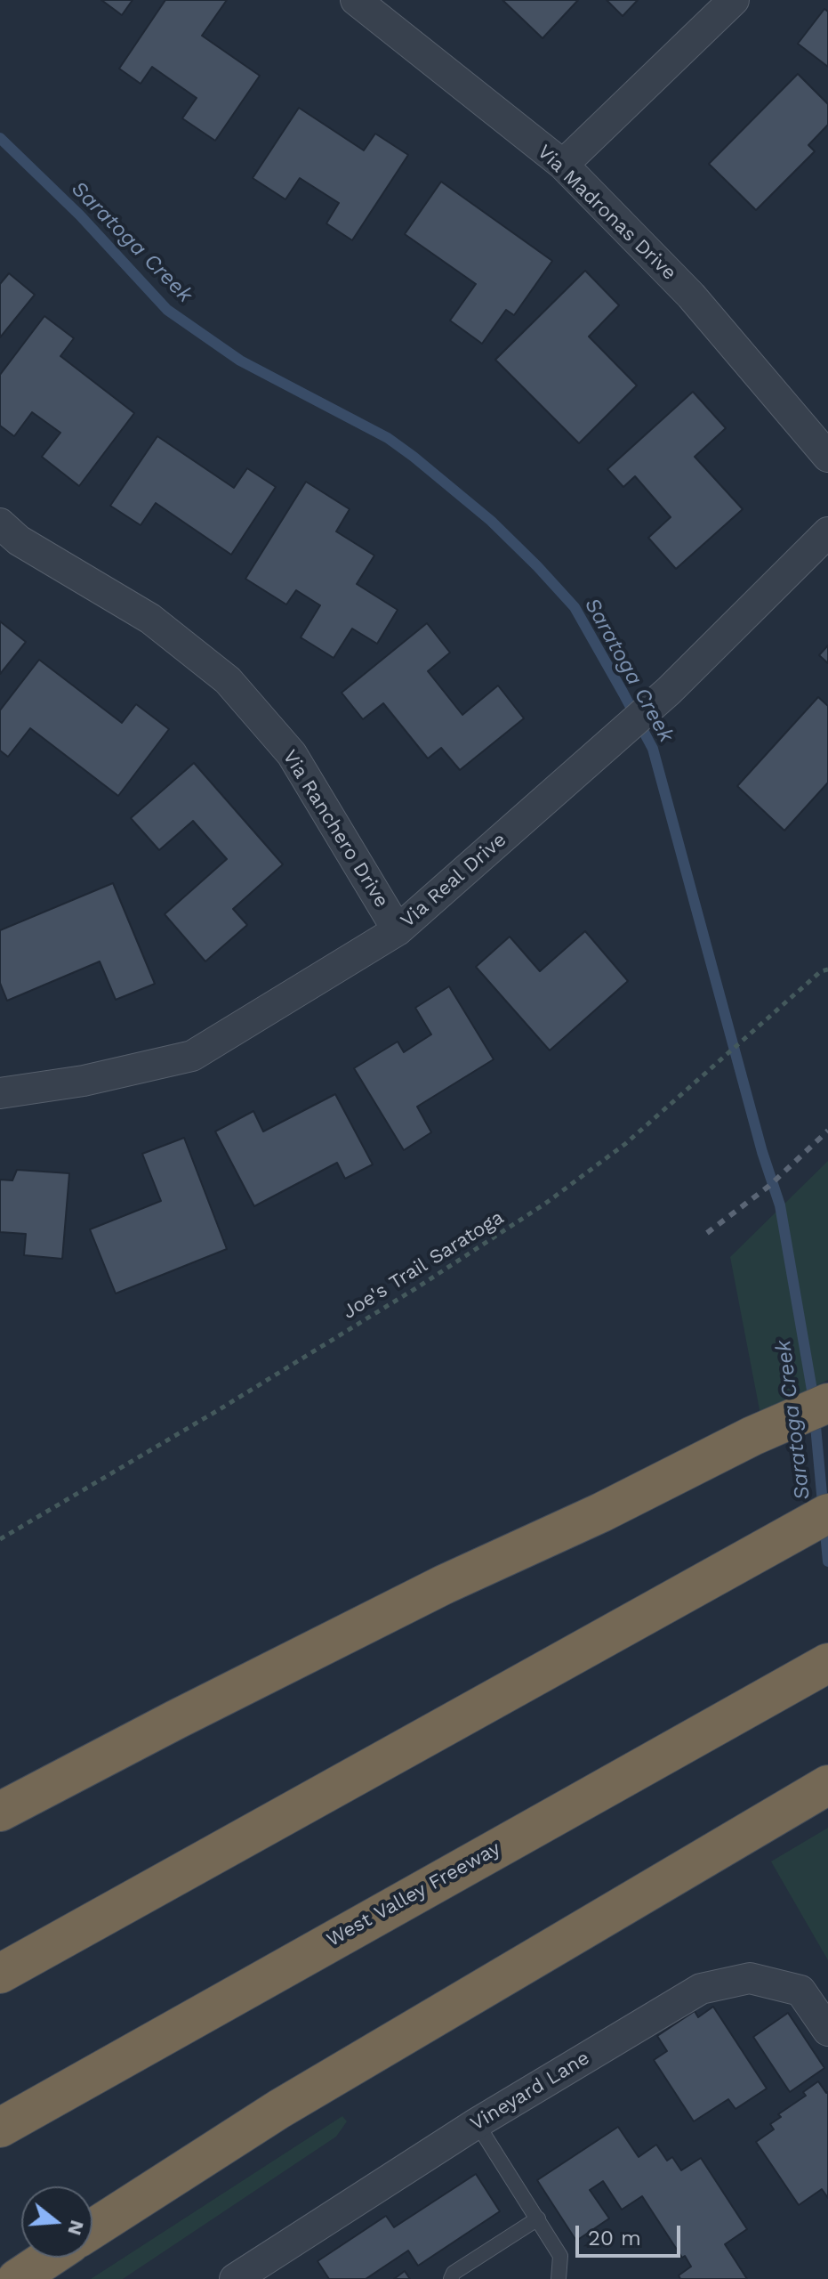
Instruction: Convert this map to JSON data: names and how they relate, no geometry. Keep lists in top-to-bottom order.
{
  "streets": {
    "highway": ["West Valley Freeway"],
    "street": [
      "Via Madronas Drive",
      "Via Ranchero Drive",
      "Via Real Drive",
      "Vineyard Lane"
    ],
    "path": ["Joe's Trail Saratoga"]
  },
  "crossings": [
    ["Via Ranchero Drive", "Via Real Drive"]
  ],
  "water": ["Saratoga Creek"],
  "scale_bar": "20 m",
  "north": "right"
}
